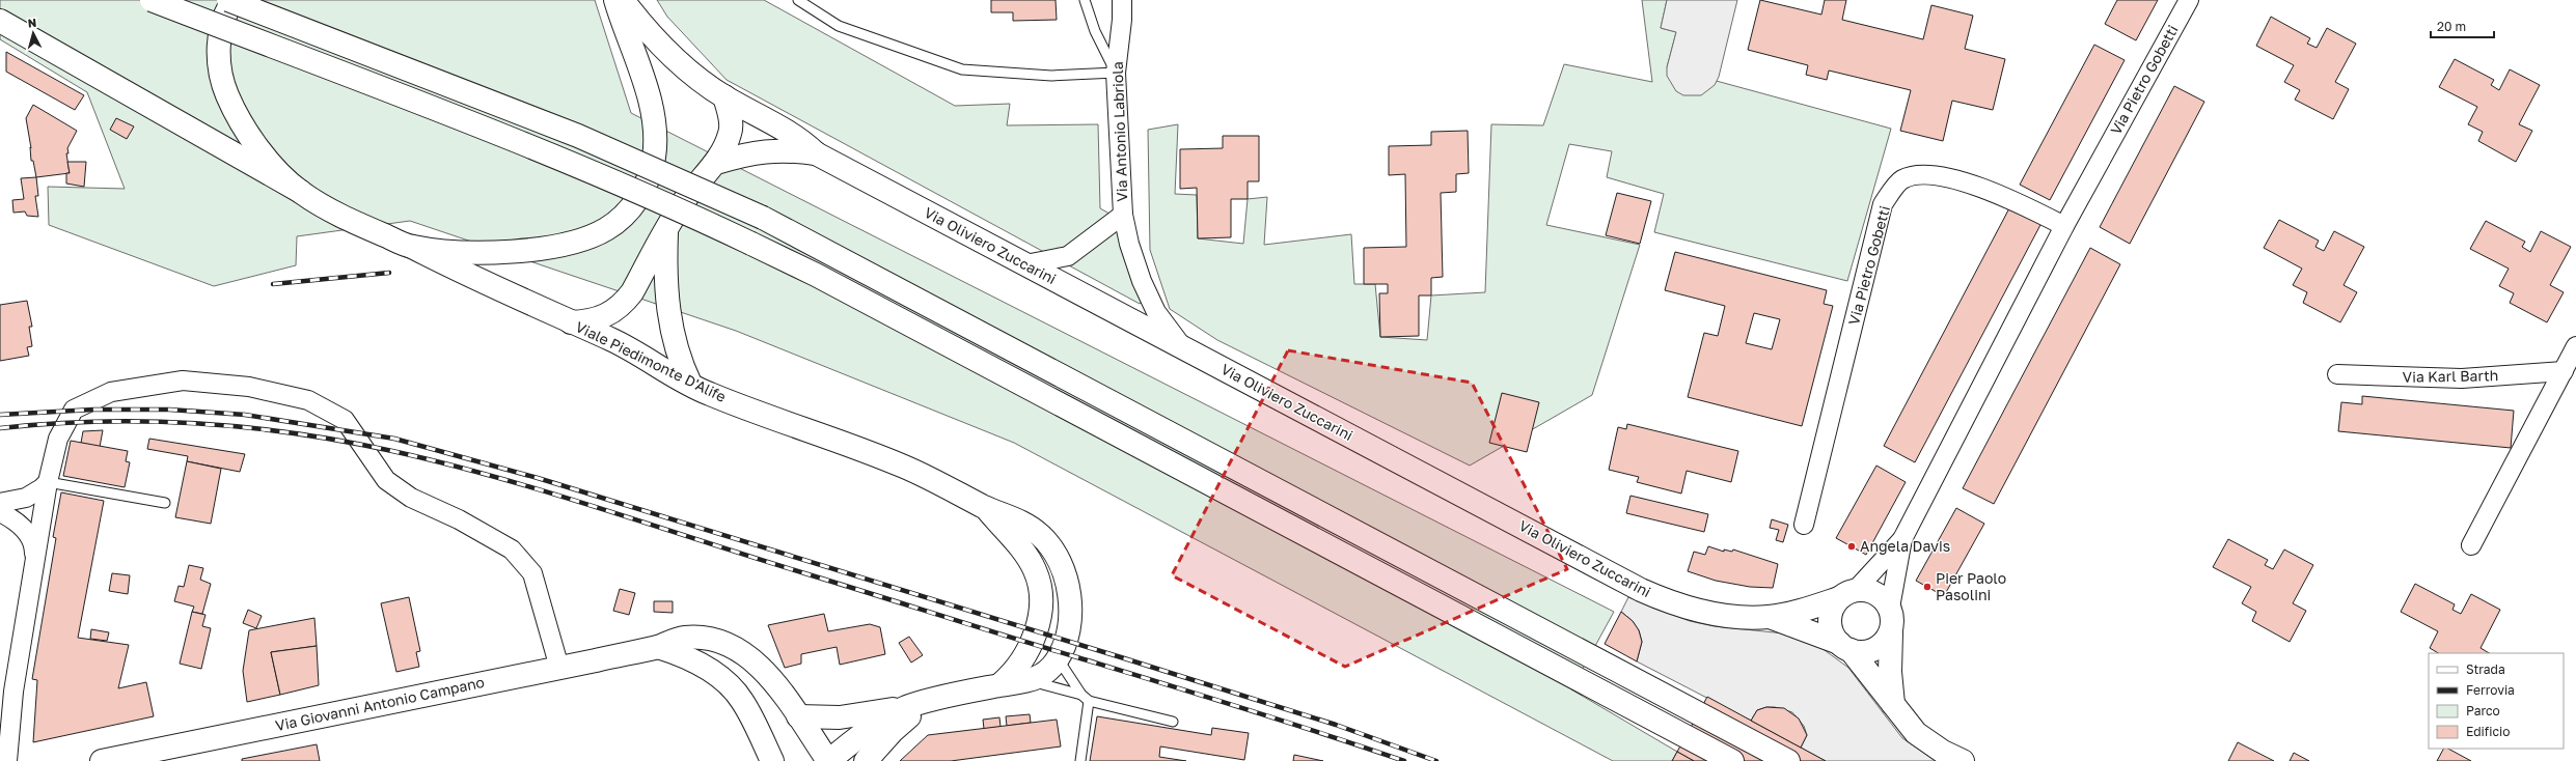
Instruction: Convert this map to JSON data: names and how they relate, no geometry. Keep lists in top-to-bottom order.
{
  "streets": {
    "main road": ["Via Oliviero Zuccarini", "Viale Piedimonte D'Alife", "Via Giovanni Antonio Campano"],
    "street": ["Via Pietro Gobetti", "Via Antonio Labriola", "Via Karl Barth"]
  },
  "crossings": [
    ["Via Pietro Gobetti", "Via Oliviero Zuccarini"],
    ["Via Antonio Labriola", "Via Oliviero Zuccarini"],
    ["Viale Piedimonte D'Alife", "Via Giovanni Antonio Campano"]
  ],
  "places": ["Angela Davis", "Pier Paolo Pasolini"],
  "legend": [
    "Strada",
    "Ferrovia",
    "Parco",
    "Edificio"
  ],
  "scale_bar": "20 m",
  "north": "top"
}
